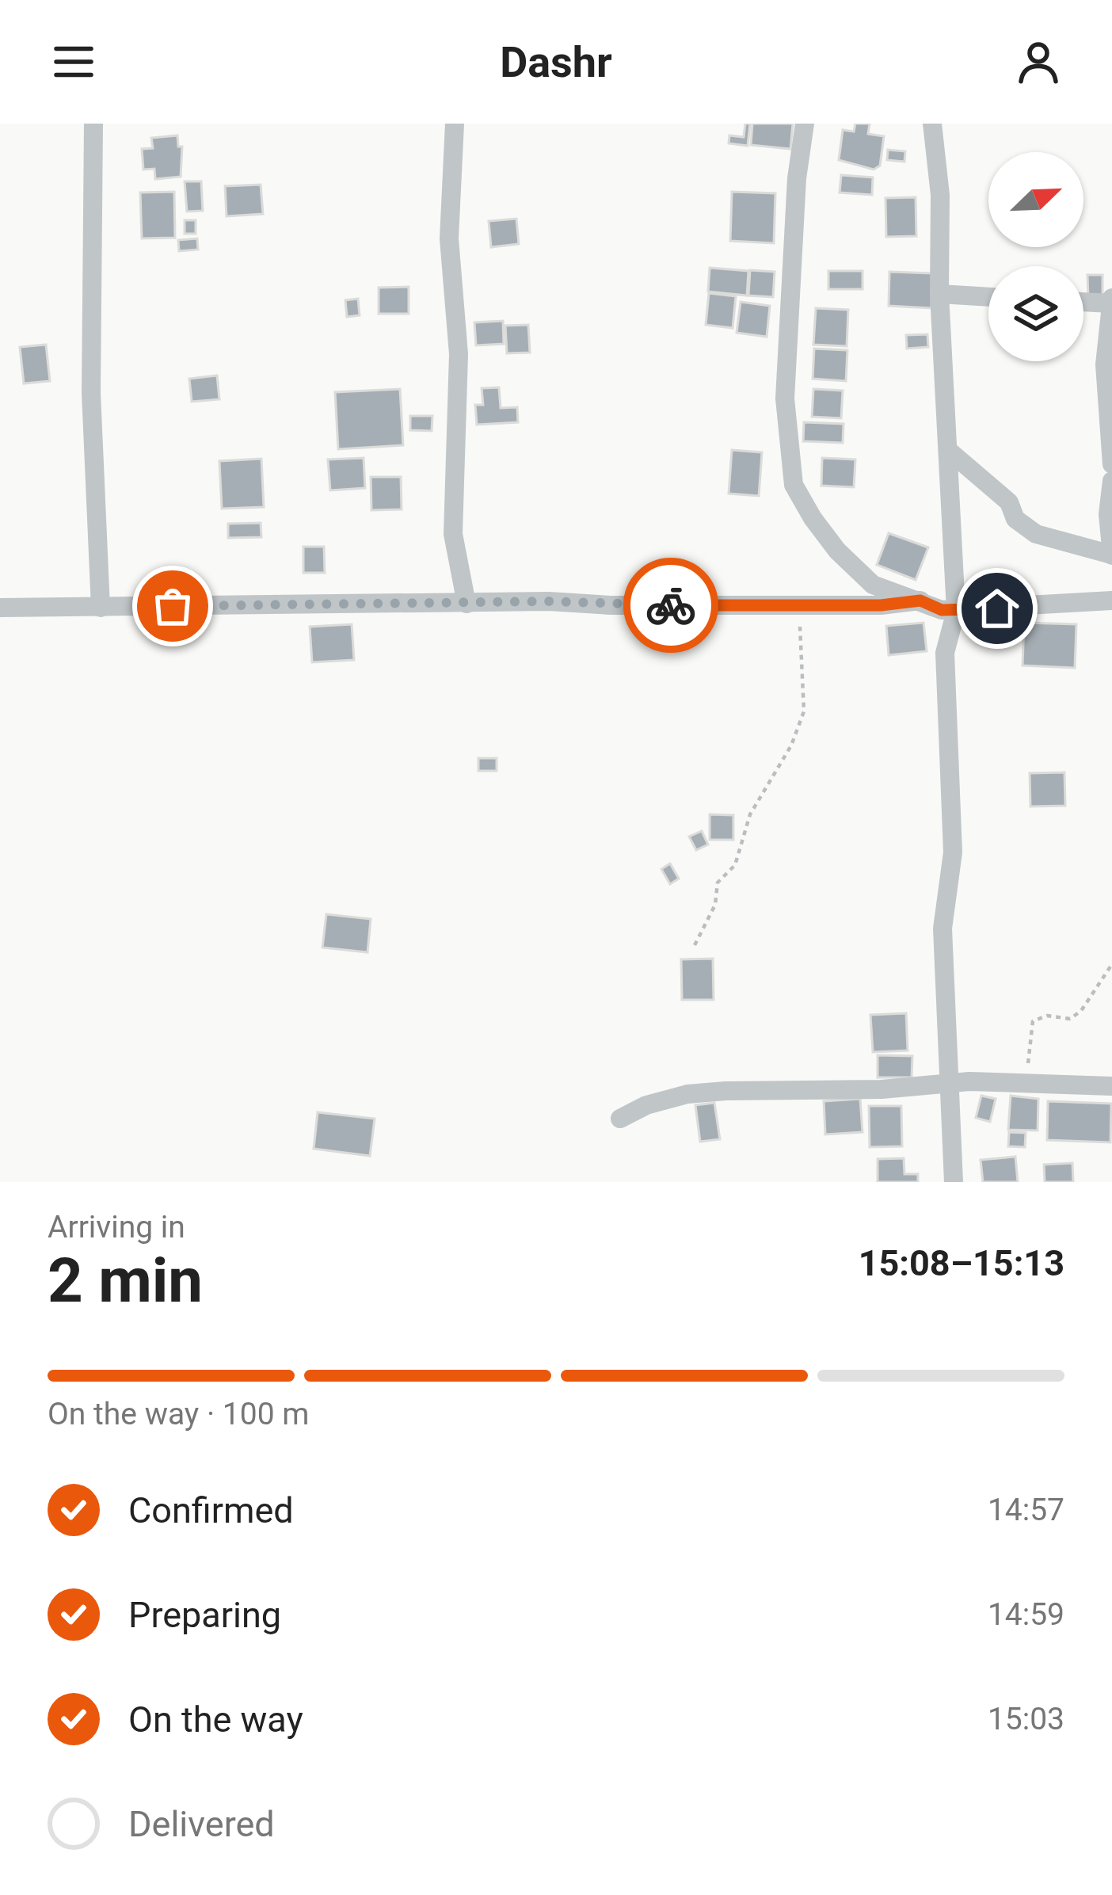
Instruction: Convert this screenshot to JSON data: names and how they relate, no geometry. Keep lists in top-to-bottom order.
{
  "north": "top right",
  "page": {
    "header": "Dashr",
    "heading": ["2 min", "Arriving in", "15:08–15:13"],
    "bar": "On the way · 100 m",
    "list": [
      ["Confirmed", "14:57"],
      ["Preparing", "14:59"],
      ["On the way", "15:03"],
      "Delivered"
    ]
  }
}
